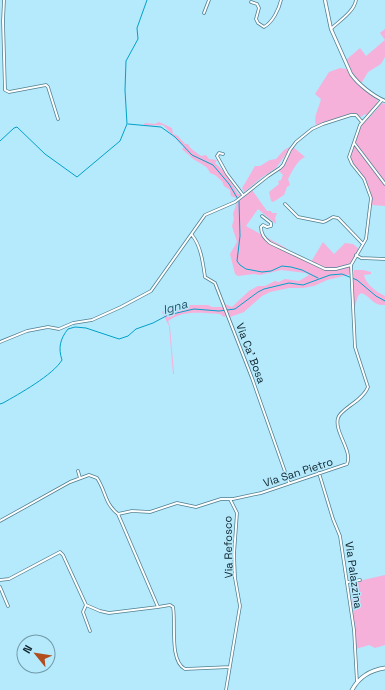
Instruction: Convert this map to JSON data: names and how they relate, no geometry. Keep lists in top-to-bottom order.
{
  "streets": {
    "street": [
      "Via Ca' Bosa",
      "Via San Pietro",
      "Via Refosco",
      "Via Palazzina"
    ]
  },
  "crossings": [
    ["Via Ca' Bosa", "Via San Pietro"],
    ["Via San Pietro", "Via Refosco"],
    ["Via San Pietro", "Via Palazzina"]
  ],
  "water": ["Igna"],
  "north": "top left"
}
